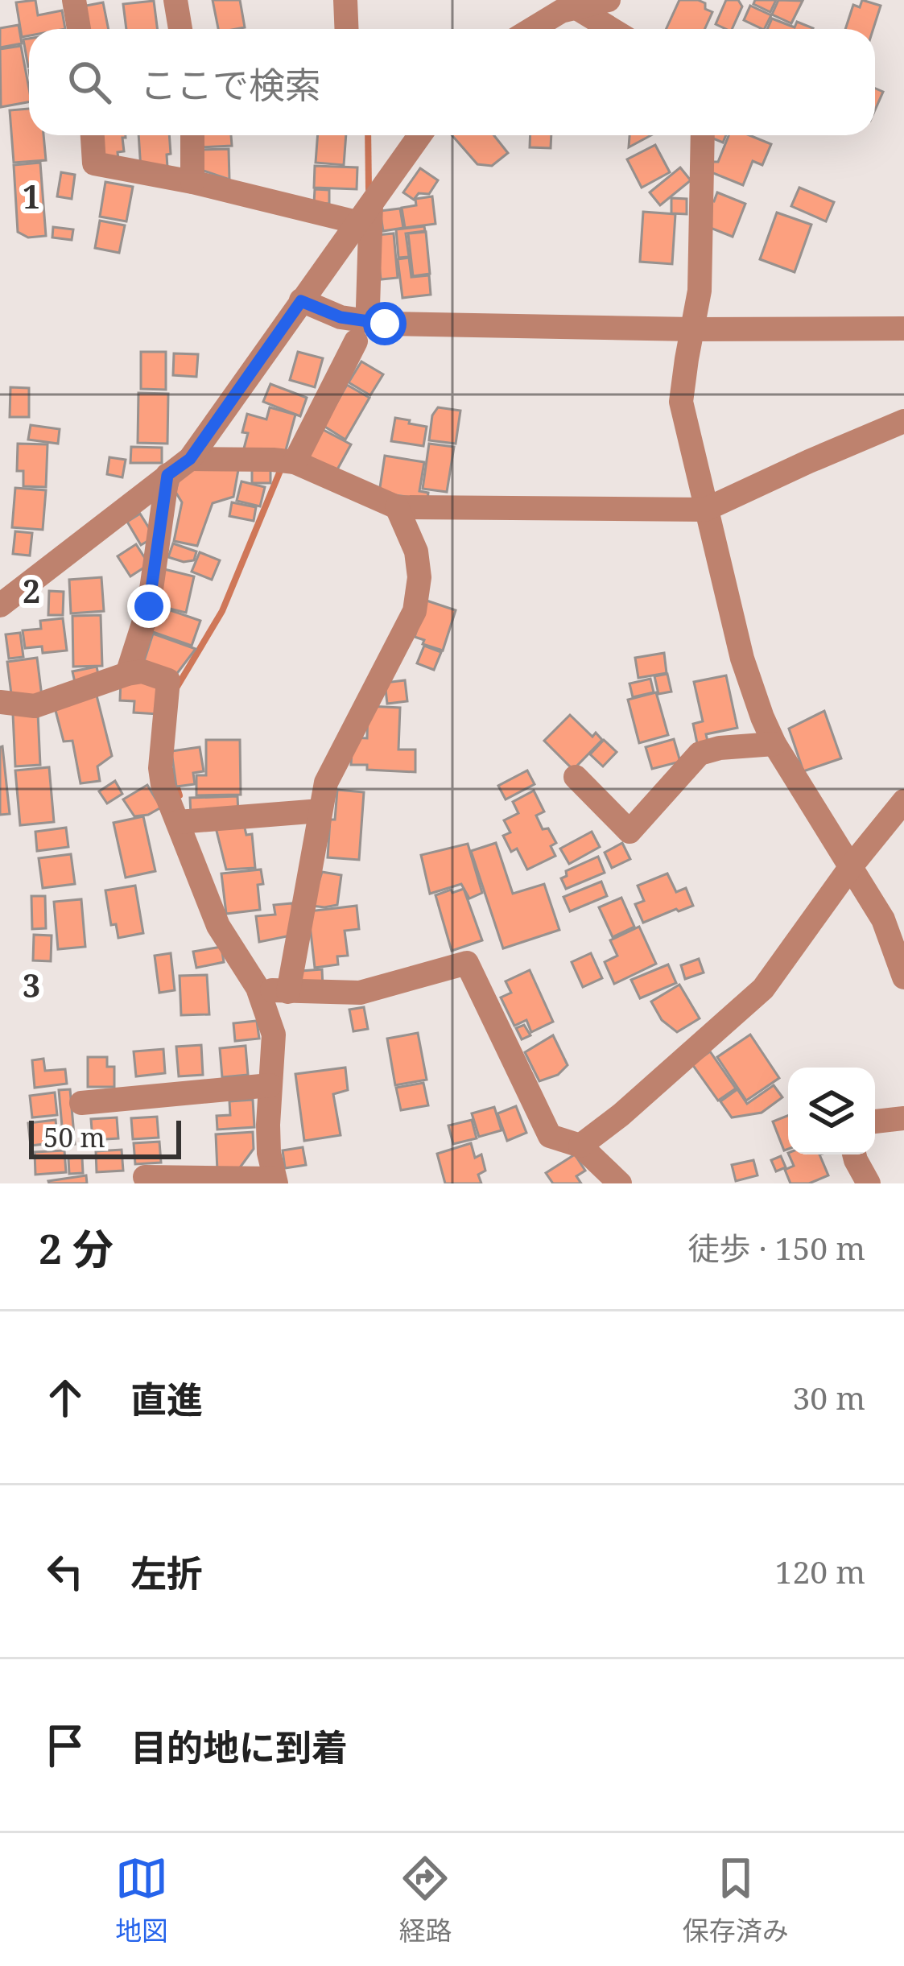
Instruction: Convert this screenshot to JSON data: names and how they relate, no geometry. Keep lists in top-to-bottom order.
{
  "scale_bar": "50 m",
  "page": {
    "search": "ここで検索",
    "scale": "50 m",
    "heading": ["2 分", "徒歩 · 150 m"],
    "list": [
      ["直進", "30 m"],
      ["左折", "120 m"],
      "目的地に到着"
    ],
    "nav": ["地図", "経路", "保存済み"]
  },
  "grid": {
    "rows": ["1", "2", "3"]
  }
}
